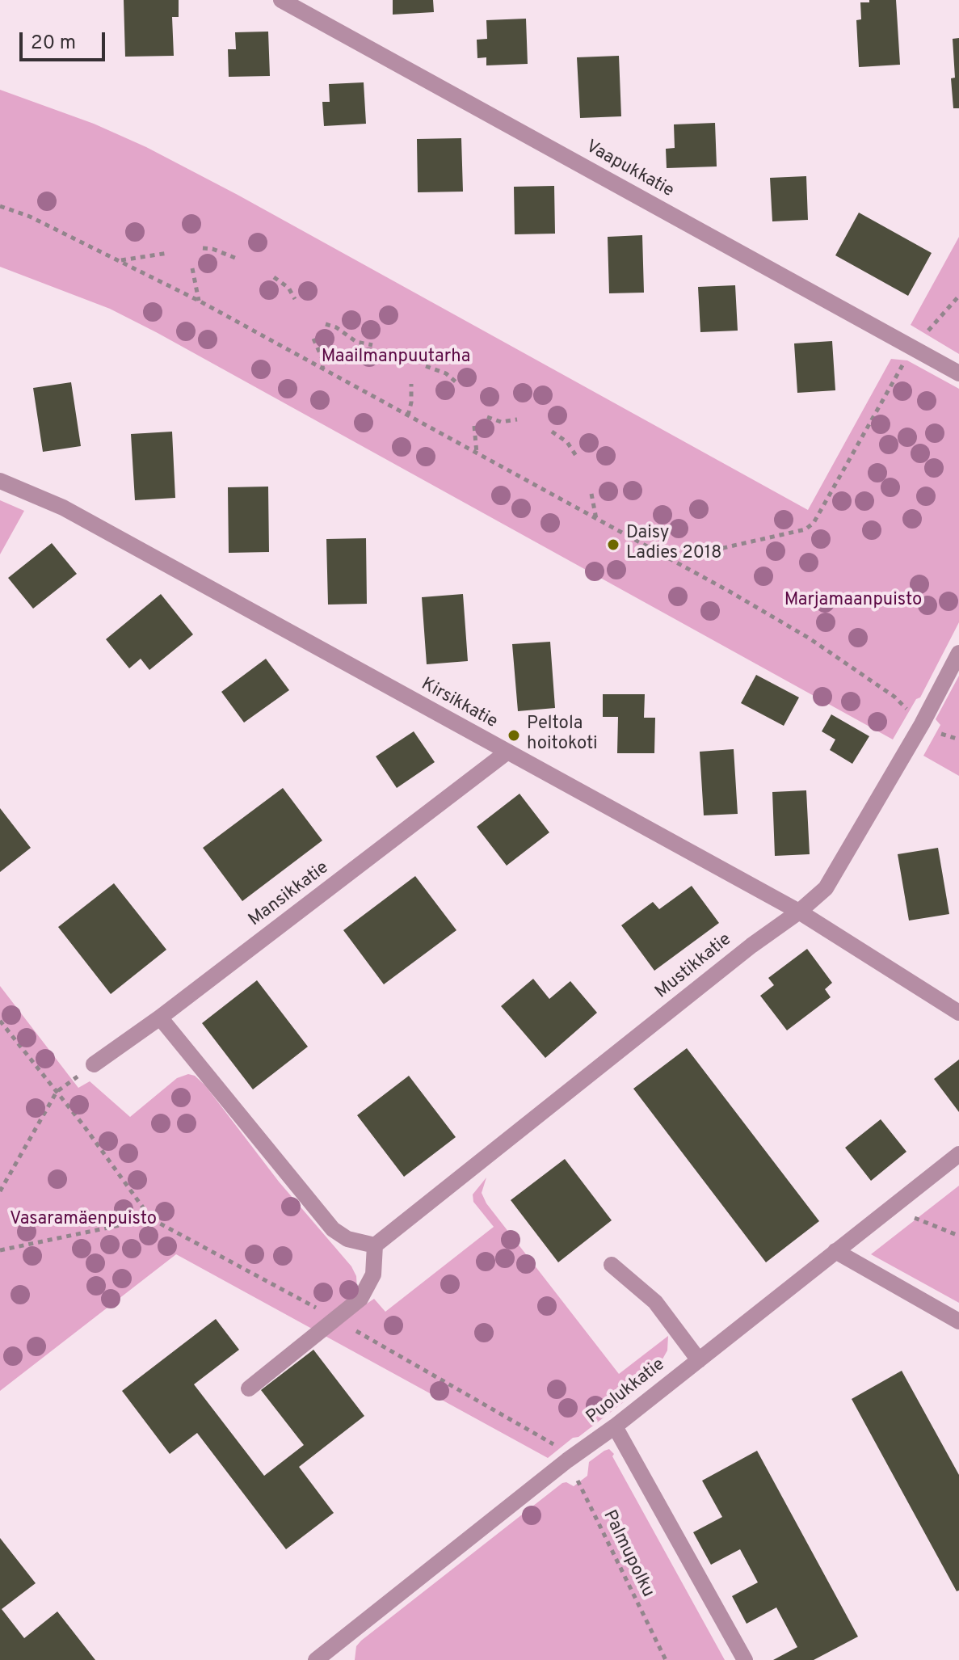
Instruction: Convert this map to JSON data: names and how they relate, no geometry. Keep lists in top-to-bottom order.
{
  "streets": {
    "street": [
      "Vaapukkatie",
      "Kirsikkatie",
      "Mansikkatie",
      "Mustikkatie",
      "Puolukkatie"
    ],
    "path": ["Palmupolku"]
  },
  "crossings": [
    ["Kirsikkatie", "Mansikkatie"],
    ["Kirsikkatie", "Mustikkatie"],
    ["Puolukkatie", "Palmupolku"]
  ],
  "parks": ["Maailmanpuutarha", "Marjamaanpuisto", "Vasaramäenpuisto"],
  "places": ["Daisy Ladies 2018", "Peltola hoitokoti"],
  "scale_bar": "20 m"
}
